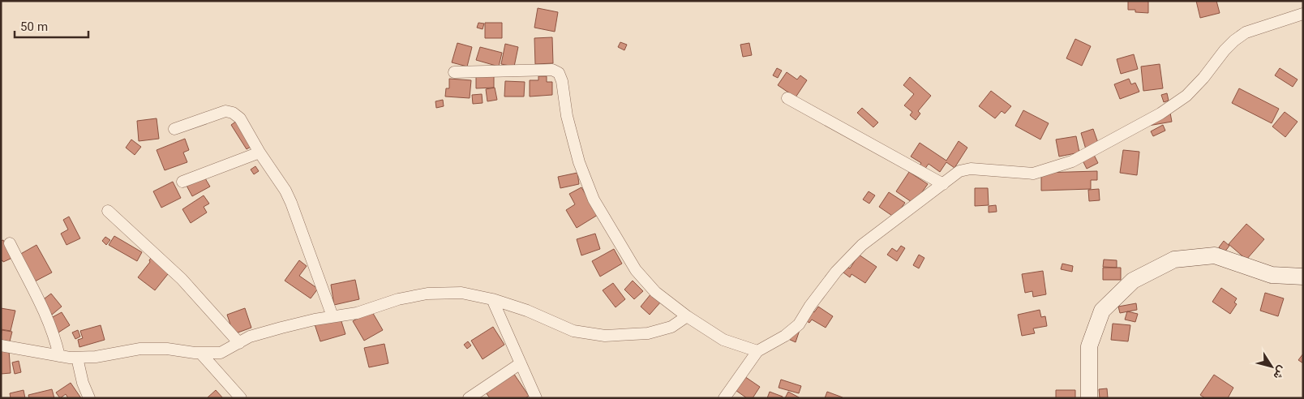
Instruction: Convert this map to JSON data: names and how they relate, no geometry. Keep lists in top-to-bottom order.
{
  "scale_bar": "50 m",
  "north": "bottom right"
}
